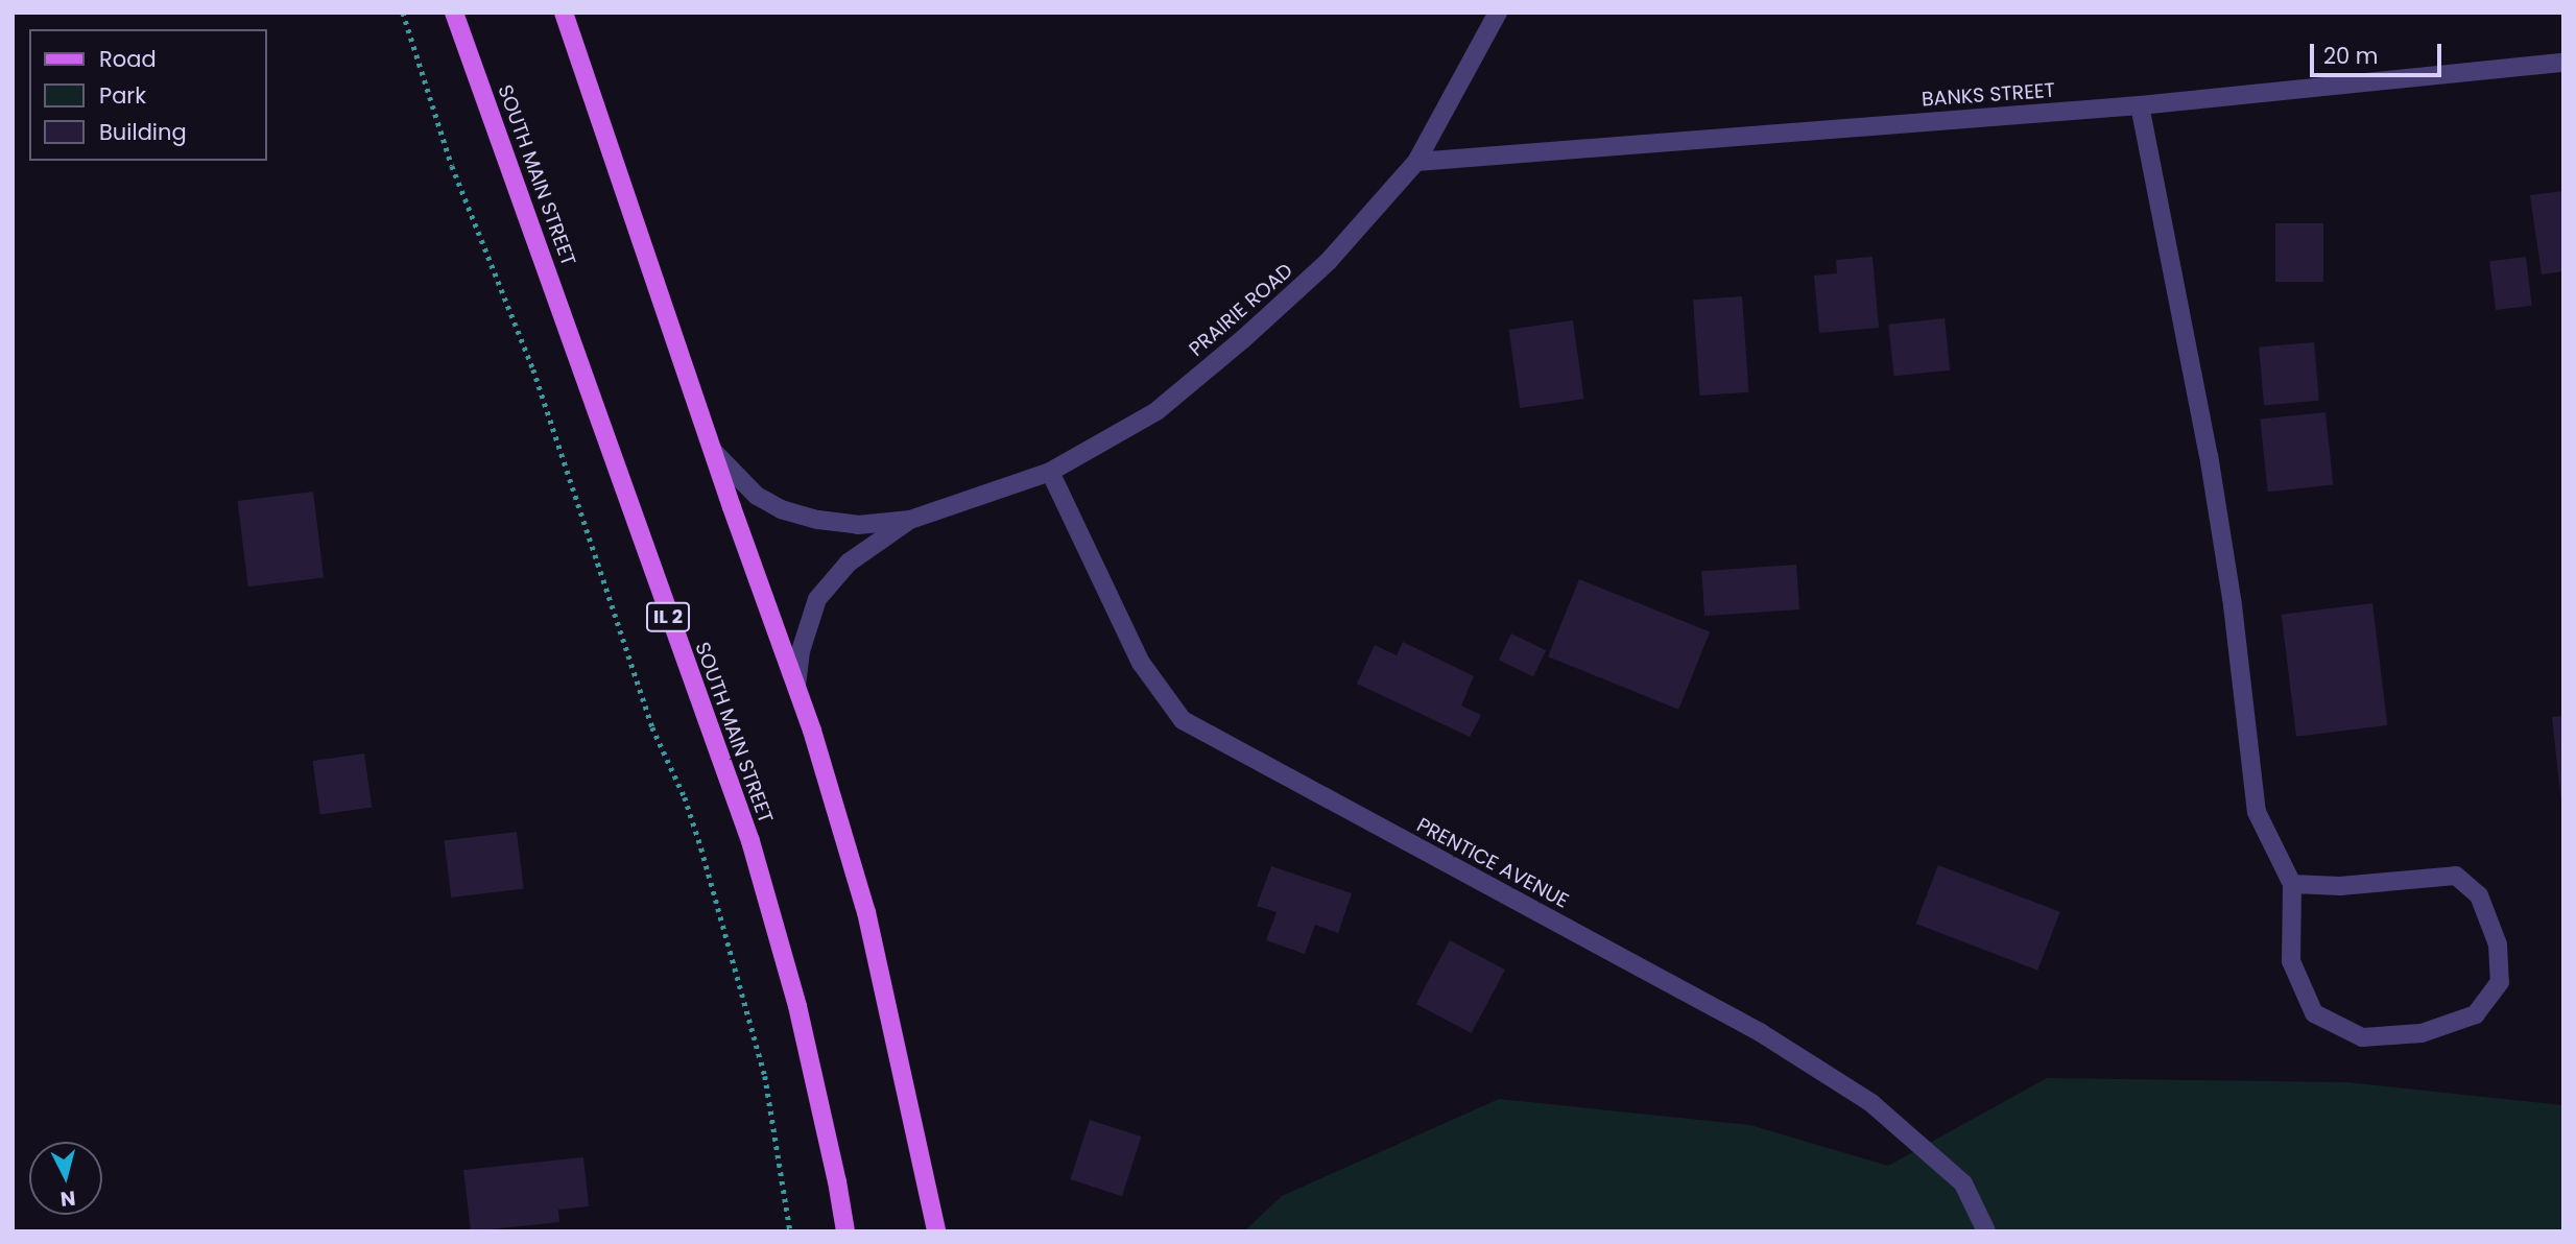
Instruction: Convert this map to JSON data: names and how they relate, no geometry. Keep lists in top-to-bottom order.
{
  "streets": {
    "main road": ["SOUTH MAIN STREET", "IL 2"],
    "street": ["BANKS STREET", "PRAIRIE ROAD", "PRENTICE AVENUE"]
  },
  "crossings": [
    ["BANKS STREET", "PRAIRIE ROAD"],
    ["PRAIRIE ROAD", "PRENTICE AVENUE"]
  ],
  "legend": ["Road", "Park", "Building"],
  "scale_bar": "20 m",
  "north": "bottom"
}
